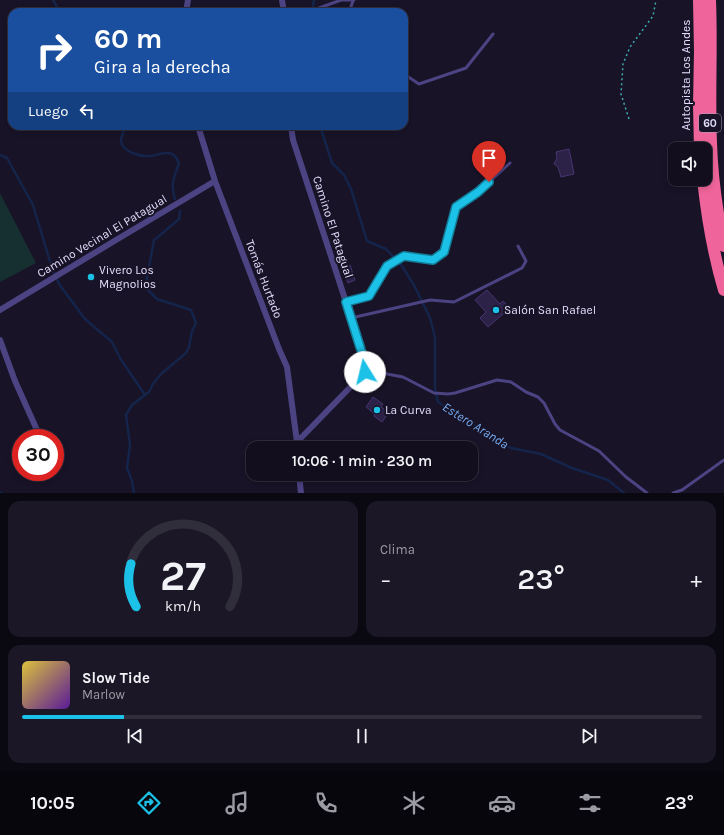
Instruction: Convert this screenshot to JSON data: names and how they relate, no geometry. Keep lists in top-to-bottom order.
{
  "streets": {
    "highway": ["Autopista Los Andes", "60"],
    "street": ["Camino El Patagual", "Camino Vecinal El Patagual", "Tomás Hurtado"]
  },
  "crossings": [
    ["Camino Vecinal El Patagual", "Tomás Hurtado"]
  ],
  "water": ["Estero Aranda"],
  "places": ["Vivero Los Magnolios", "Salón San Rafael", "La Curva"],
  "page": {
    "turn": ["60 m", "Gira a la derecha"],
    "then": "Luego",
    "limit": "30",
    "trip": "10:06 · 1 min · 230 m",
    "tile": "Clima",
    "heat": ["−", "23°", "+"],
    "song": ["Slow Tide", "Marlow"],
    "tabs": ["10:05", "23°"],
    "gauge": ["27", "km/h"]
  }
}
